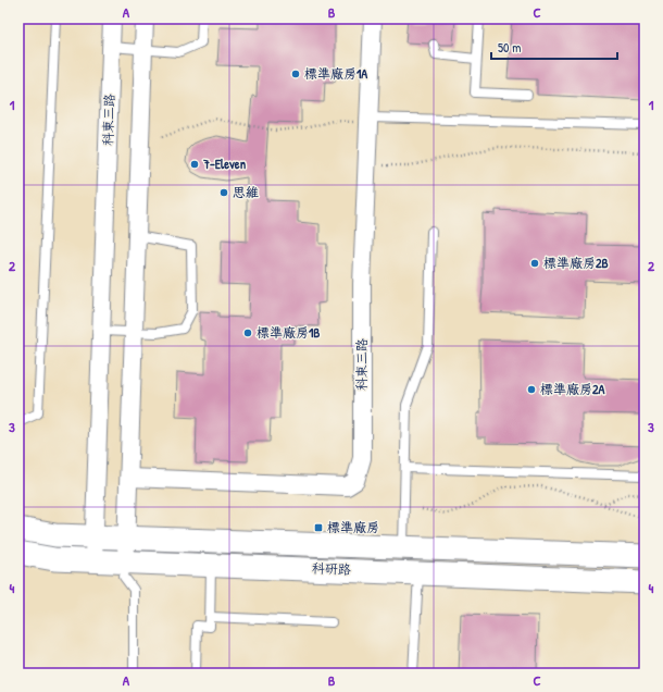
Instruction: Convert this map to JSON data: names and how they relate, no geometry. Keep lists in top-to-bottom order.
{
  "streets": {
    "street": ["科東三路", "科研路"]
  },
  "crossings": [
    ["科東三路", "科研路"]
  ],
  "places": {
    "other": [
      "標準廠房1A",
      "7-Eleven",
      "思維",
      "標準廠房2B",
      "標準廠房1B",
      "標準廠房2A"
    ],
    "transit": ["標準廠房"]
  },
  "scale_bar": "50 m",
  "grid": {
    "columns": ["A", "B", "C"],
    "rows": [
      "1",
      "2",
      "3",
      "4"
    ]
  }
}
